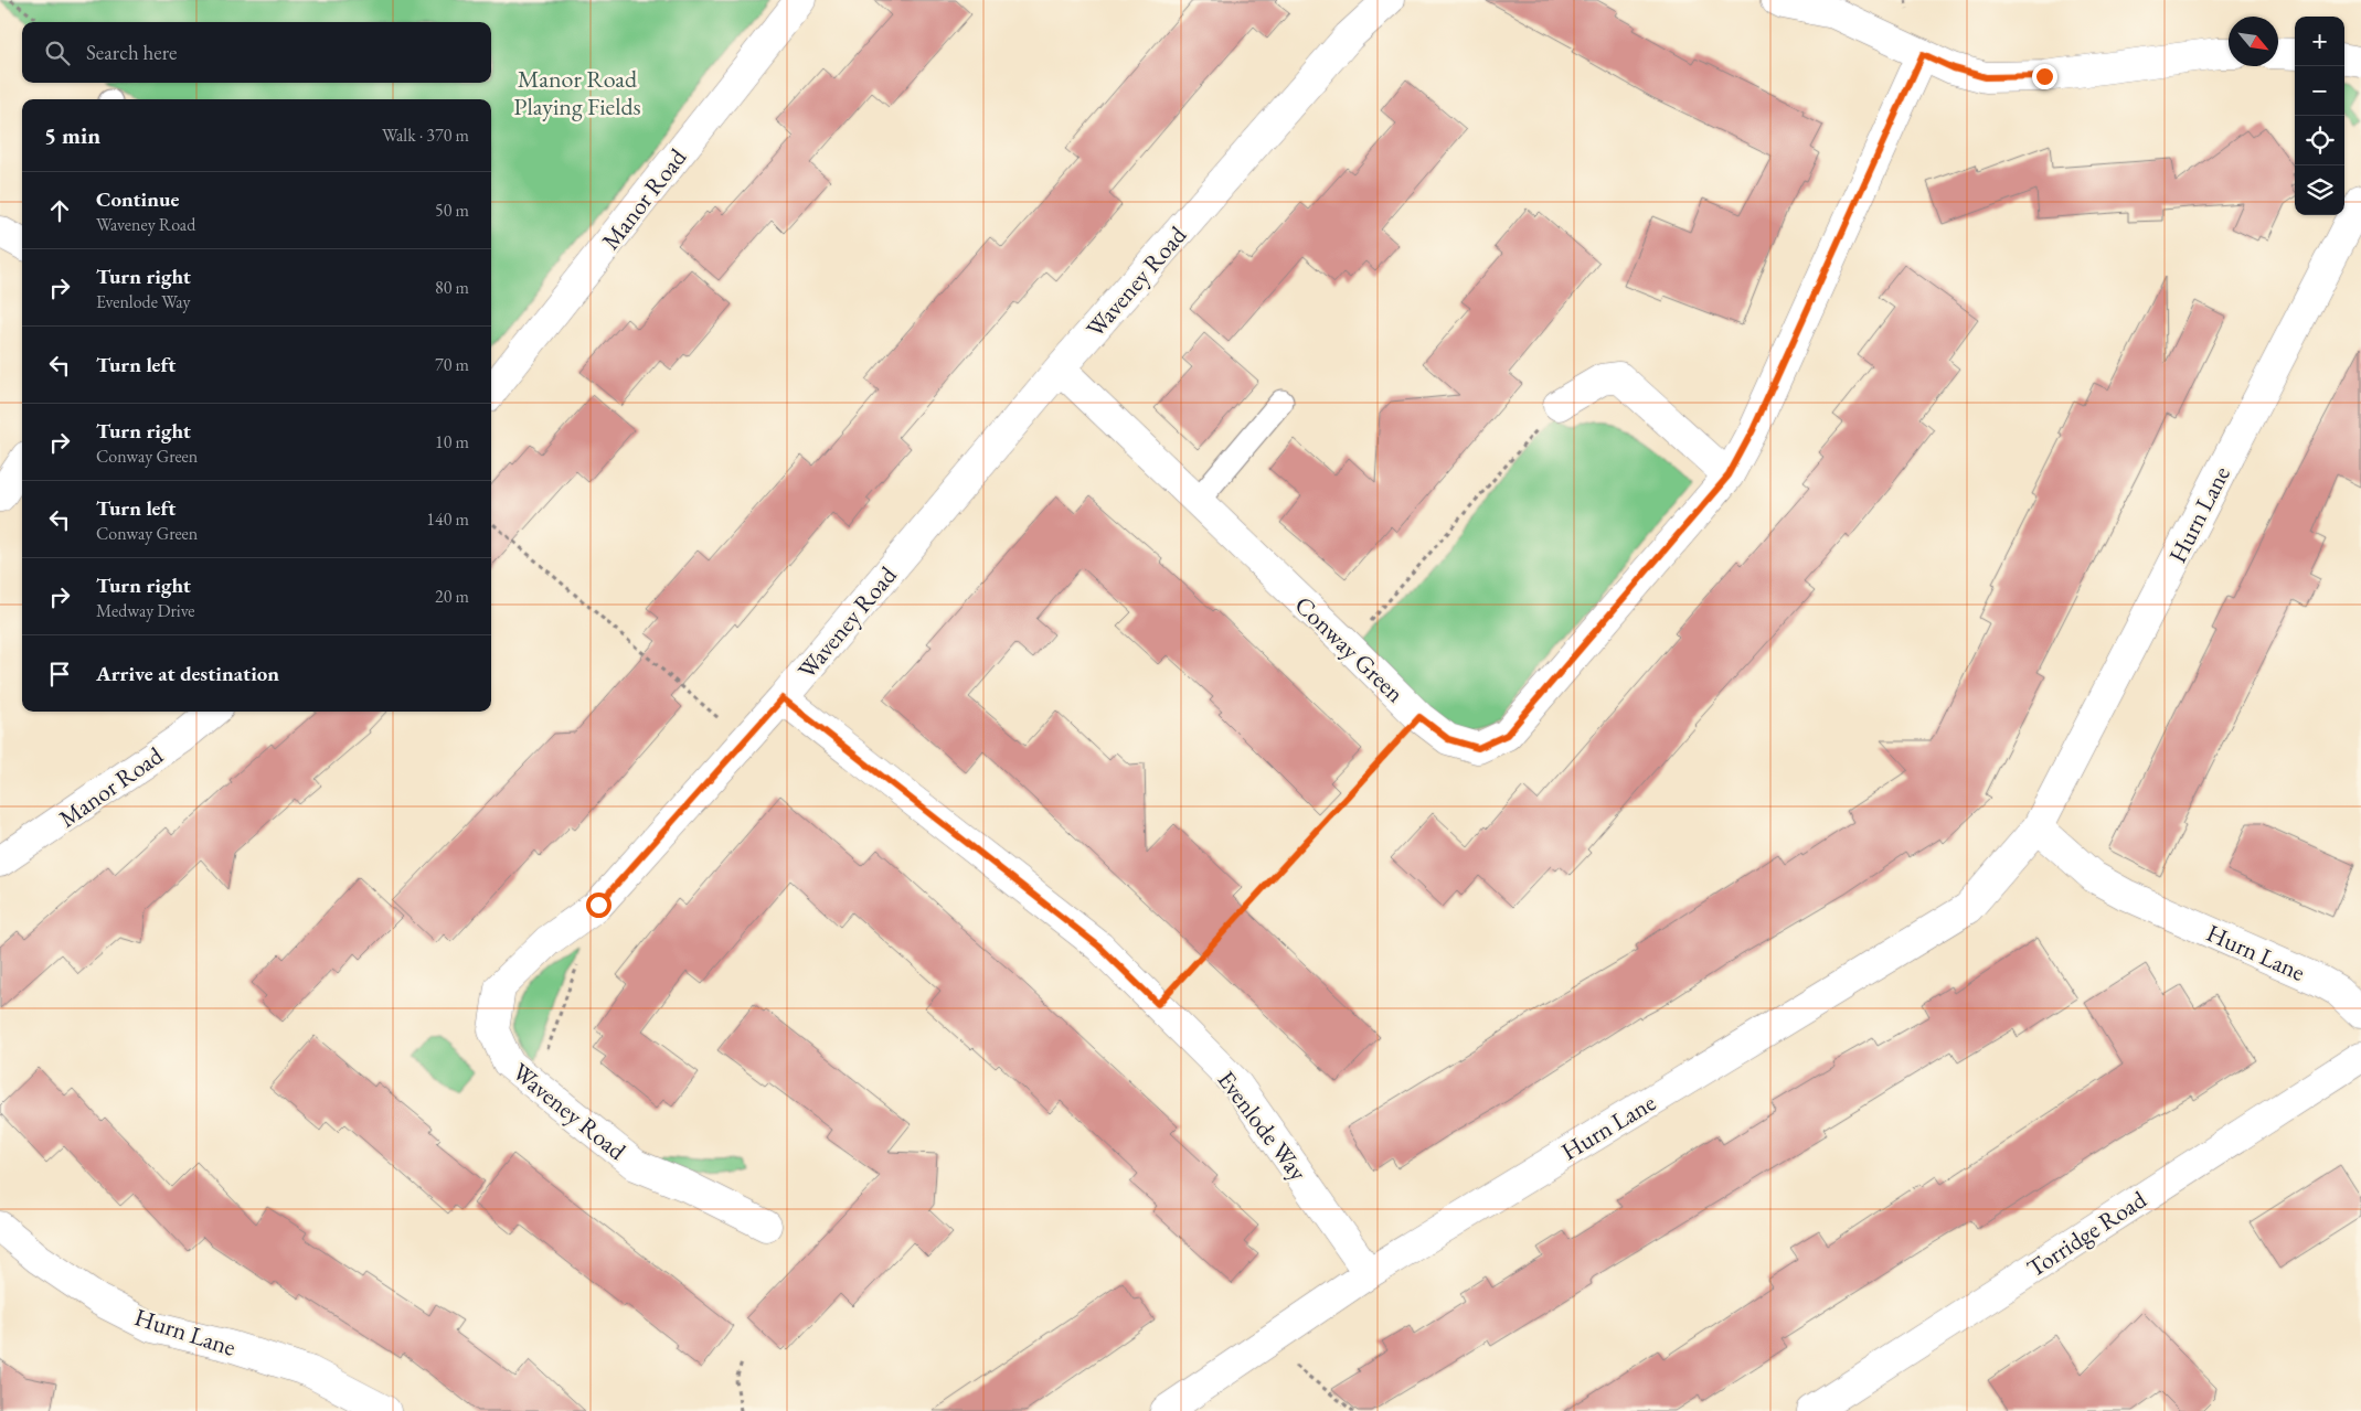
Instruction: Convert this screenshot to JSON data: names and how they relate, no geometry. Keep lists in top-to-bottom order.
{
  "streets": {
    "street": [
      "Manor Road",
      "Waveney Road",
      "Hurn Lane",
      "Conway Green",
      "Evenlode Way",
      "Torridge Road"
    ]
  },
  "crossings": [
    ["Waveney Road", "Conway Green"],
    ["Waveney Road", "Evenlode Way"],
    ["Hurn Lane", "Evenlode Way"]
  ],
  "parks": ["Manor Road Playing Fields"],
  "north": "bottom right",
  "page": {
    "map_buttons": ["+", "−"],
    "search": "Search here",
    "heading": ["5 min", "Walk · 370 m"],
    "list": [
      ["Continue", "Waveney Road", "50 m"],
      ["Turn right", "Evenlode Way", "80 m"],
      ["Turn left", "70 m"],
      ["Turn right", "Conway Green", "10 m"],
      ["Turn left", "Conway Green", "140 m"],
      ["Turn right", "Medway Drive", "20 m"],
      "Arrive at destination"
    ]
  }
}
